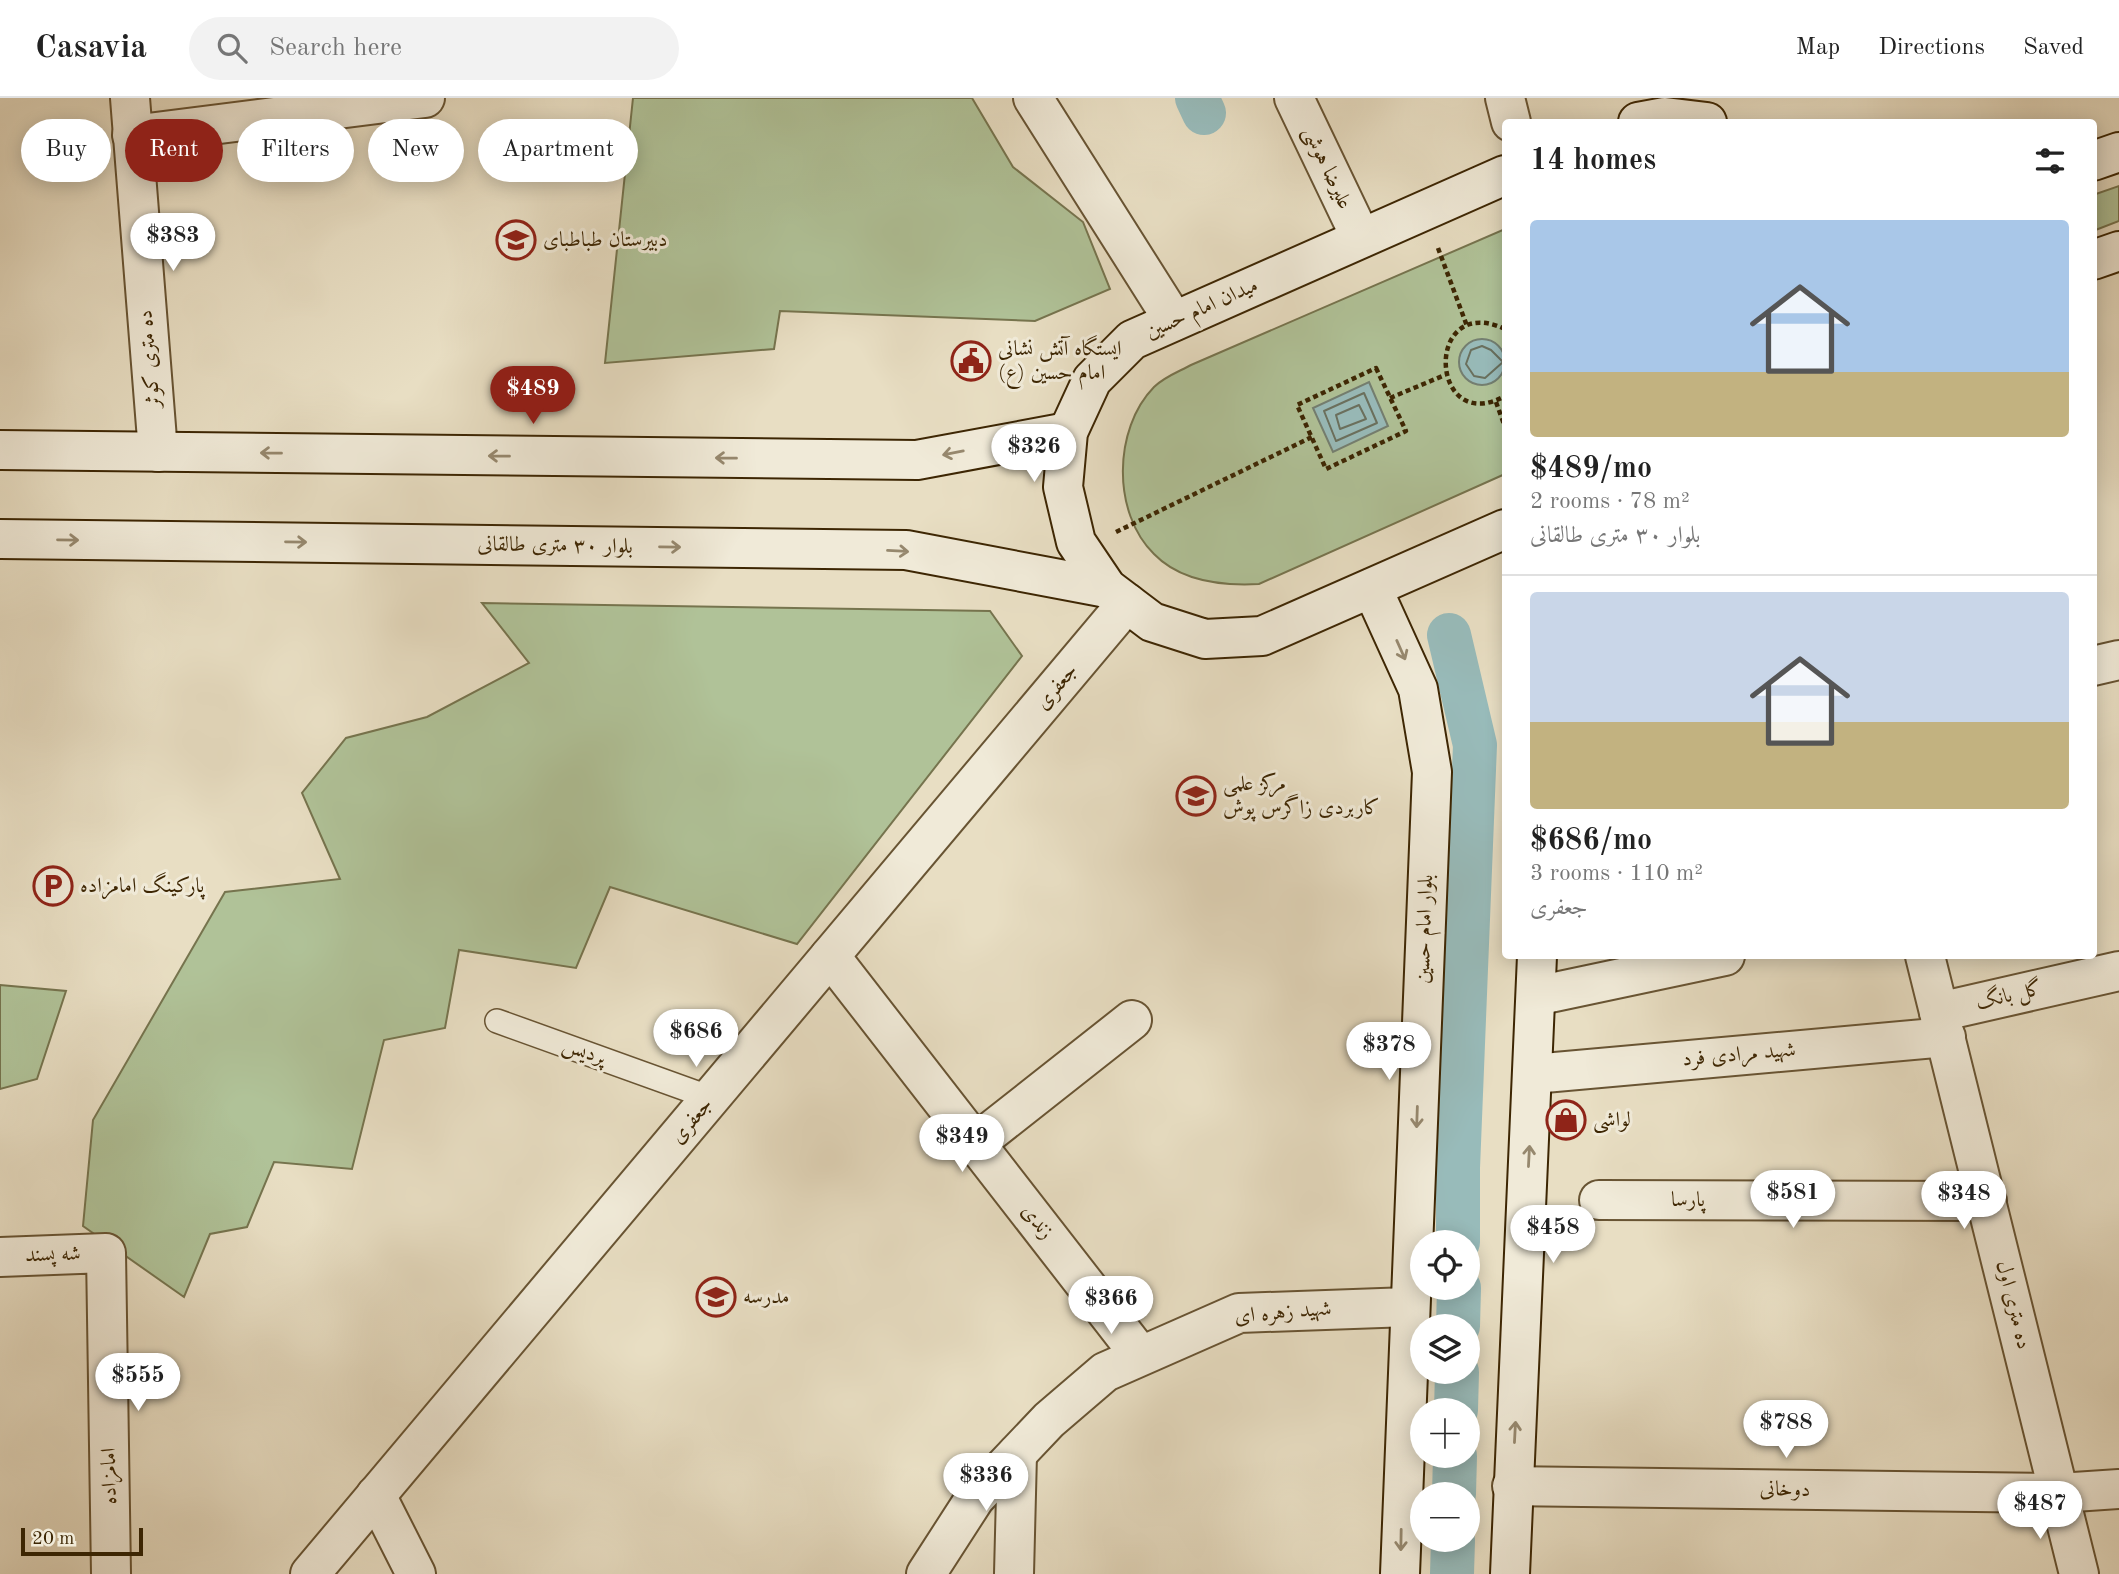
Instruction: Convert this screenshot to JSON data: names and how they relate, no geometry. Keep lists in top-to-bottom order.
{
  "streets": {
    "street": [
      "علیرضا هوشی",
      "میدان امام حسین",
      "ده متری کوثر",
      "بلوار ۳۰ متری طالقانی",
      "جعفری",
      "بلوار امام حسین",
      "گل بانگ",
      "شهید مرادی فرد",
      "پارسا",
      "زندی",
      "شه پسند",
      "ده متری اول",
      "شهید زهره ای",
      "امامزاده",
      "دوخانی"
    ],
    "lane": ["پردیس"]
  },
  "crossings": [
    ["علیرضا هوشی", "میدان امام حسین"],
    ["میدان امام حسین", "بلوار ۳۰ متری طالقانی"],
    ["میدان امام حسین", "جعفری"],
    ["میدان امام حسین", "بلوار امام حسین"],
    ["بلوار ۳۰ متری طالقانی", "جعفری"],
    ["جعفری", "پردیس"],
    ["جعفری", "زندی"],
    ["بلوار امام حسین", "شهید زهره ای"],
    ["گل بانگ", "شهید مرادی فرد"],
    ["گل بانگ", "ده متری اول"],
    ["شهید مرادی فرد", "ده متری اول"],
    ["پارسا", "ده متری اول"],
    ["زندی", "شهید زهره ای"],
    ["شه پسند", "امامزاده"],
    ["ده متری اول", "دوخانی"]
  ],
  "places": {
    "school or university": ["دبیرستان طباطبای", "مرکز علمی کاربردی زاگرس پوش", "مدرسه"],
    "public building": ["ایستگاه آتش نشانی امام حسین (ع)"],
    "parking": ["پارکینگ امامزاده"],
    "shop": ["لواشی"]
  },
  "scale_bar": "20 m",
  "page": {
    "header": "Casavia",
    "search": "Search here",
    "nav": ["Map", "Directions", "Saved"],
    "chip": [
      "Buy",
      "Rent",
      "Filters",
      "New",
      "Apartment"
    ],
    "heading": "14 homes",
    "list": [
      {
        "name": "$489/mo",
        "note": "2 rooms · 78 m² · بلوار ۳۰ متری طالقانی"
      },
      {
        "name": "$686/mo",
        "note": "3 rooms · 110 m² · جعفری"
      }
    ],
    "price": [
      "$383",
      "$489",
      "$326",
      "$686",
      "$378",
      "$349",
      "$581",
      "$348",
      "$458",
      "$366",
      "$555",
      "$788",
      "$336",
      "$487"
    ],
    "map_buttons": ["+", "−"],
    "scale": "20 m"
  }
}
